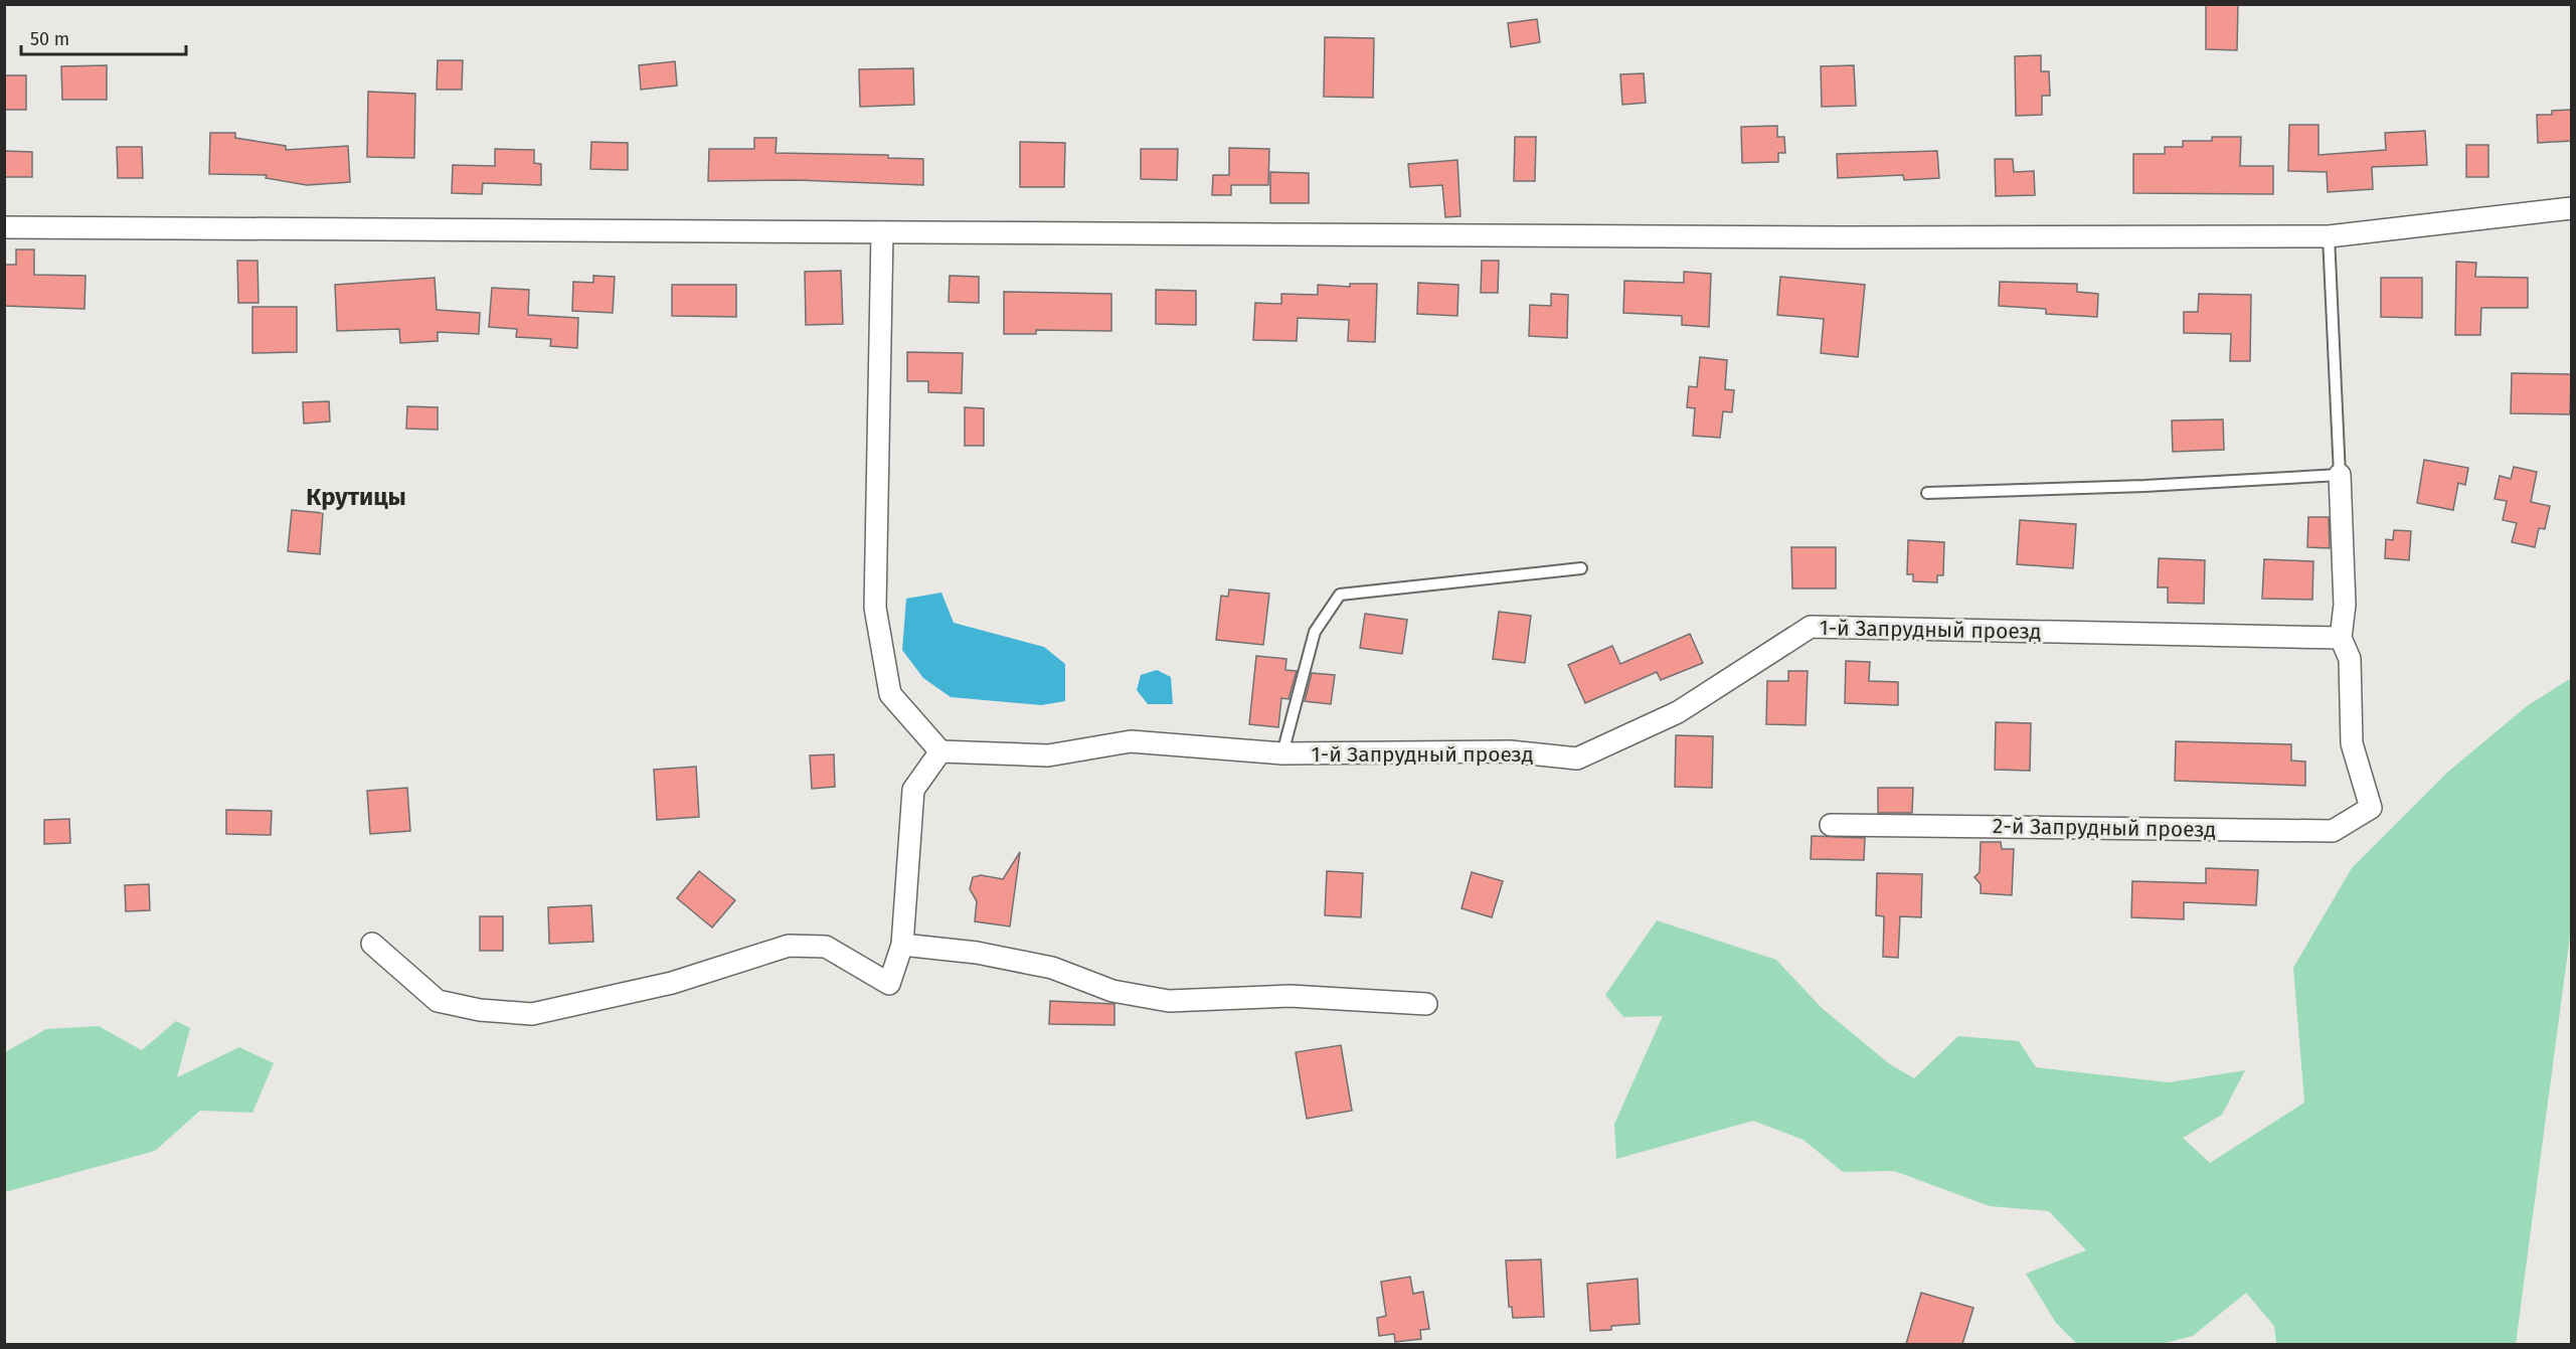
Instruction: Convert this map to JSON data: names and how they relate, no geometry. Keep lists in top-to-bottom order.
{
  "streets": {
    "street": ["1-й Запрудный проезд", "2-й Запрудный проезд"]
  },
  "crossings": [
    ["1-й Запрудный проезд", "2-й Запрудный проезд"]
  ],
  "districts": ["Крутицы"],
  "scale_bar": "50 m"
}
